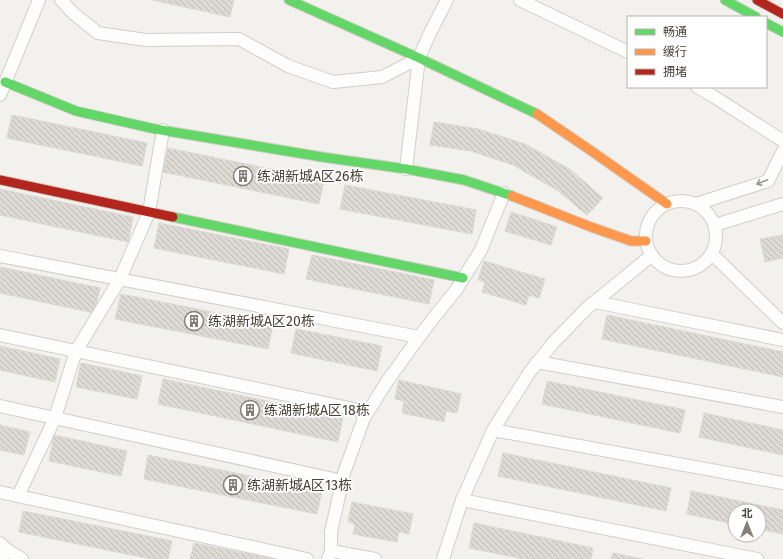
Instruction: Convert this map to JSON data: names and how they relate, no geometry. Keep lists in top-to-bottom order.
{
  "places": {
    "building": [
      "练湖新城A区26栋",
      "练湖新城A区20栋",
      "练湖新城A区18栋",
      "练湖新城A区13栋"
    ]
  },
  "legend": ["畅通", "缓行", "拥堵"],
  "north": "top"
}
